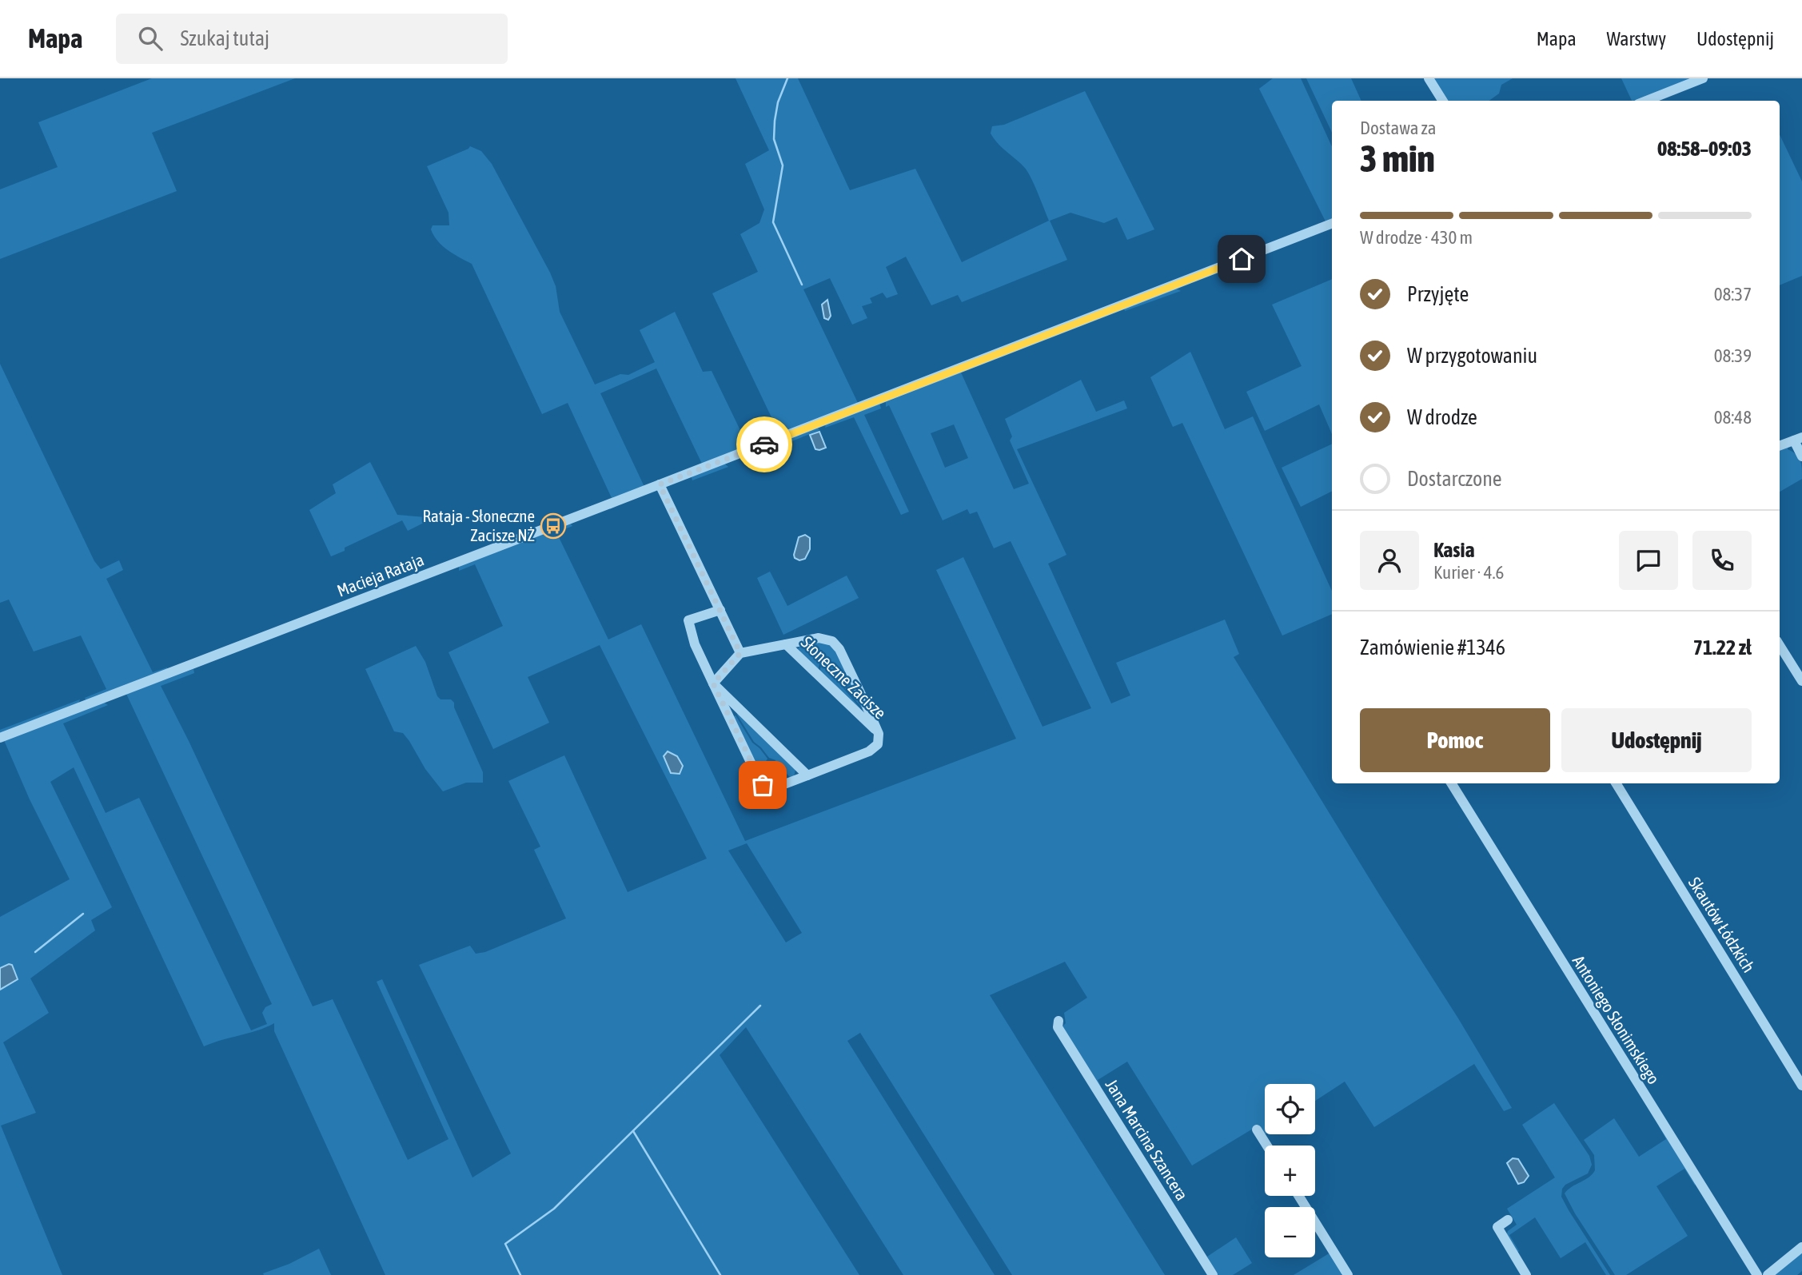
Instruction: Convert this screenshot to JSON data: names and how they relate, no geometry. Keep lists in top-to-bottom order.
{
  "streets": {
    "street": [
      "Macieja Rataja",
      "Słoneczne Zacisze",
      "Skautów Łódzkich",
      "Antoniego Słonimskiego",
      "Jana Marcina Szancera"
    ]
  },
  "places": {
    "bus stop": ["Rataja - Słoneczne Zacisze NŻ"]
  },
  "page": {
    "header": "Mapa",
    "search": "Szukaj tutaj",
    "nav": ["Mapa", "Warstwy", "Udostępnij"],
    "heading": ["3 min", "Dostawa za", "08:58–09:03"],
    "panel": [
      "Kasia",
      "Kurier · 4.6",
      "Zamówienie #1346",
      "71.22 zł"
    ],
    "bar": "W drodze · 430 m",
    "list": [
      ["Przyjęte", "08:37"],
      ["W przygotowaniu", "08:39"],
      ["W drodze", "08:48"],
      "Dostarczone"
    ],
    "buttons": ["Pomoc", "Udostępnij"],
    "map_buttons": ["+", "−"]
  }
}
